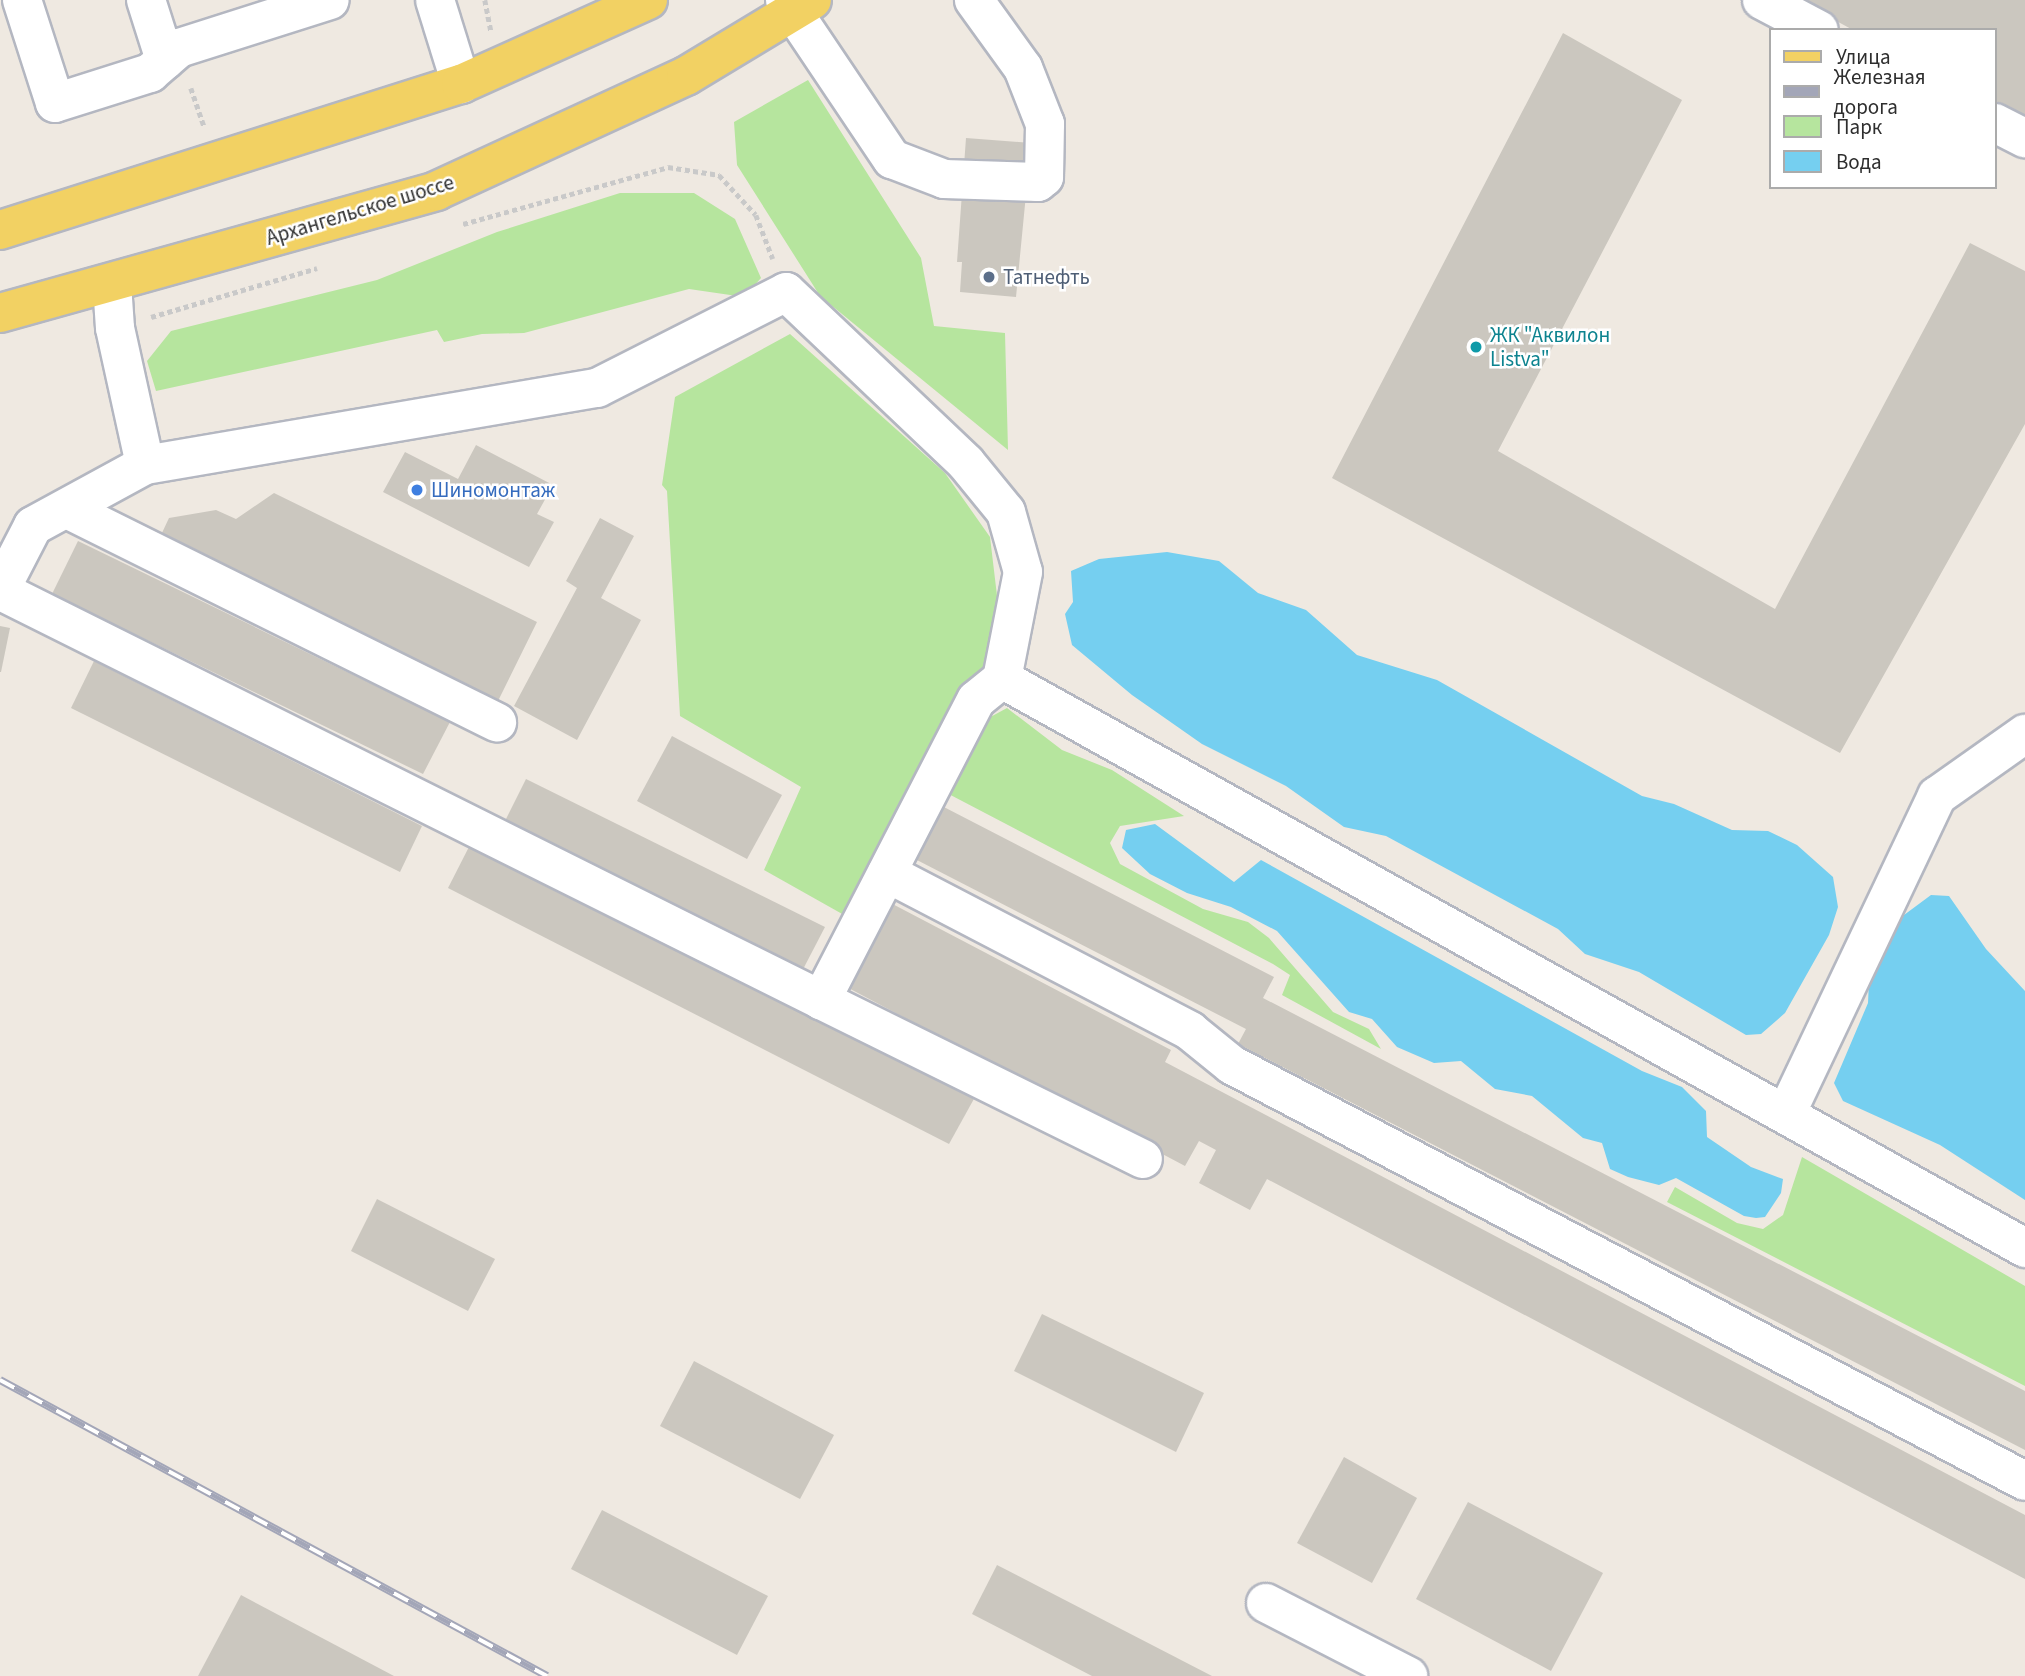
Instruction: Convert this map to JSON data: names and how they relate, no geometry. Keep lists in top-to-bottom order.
{
  "streets": {
    "main road": ["Архангельское шоссе"]
  },
  "places": ["Татнефть", "ЖК \"Аквилон Listva\"", "Шиномонтаж"],
  "legend": [
    "Улица",
    "Железная дорога",
    "Парк",
    "Вода"
  ]
}
